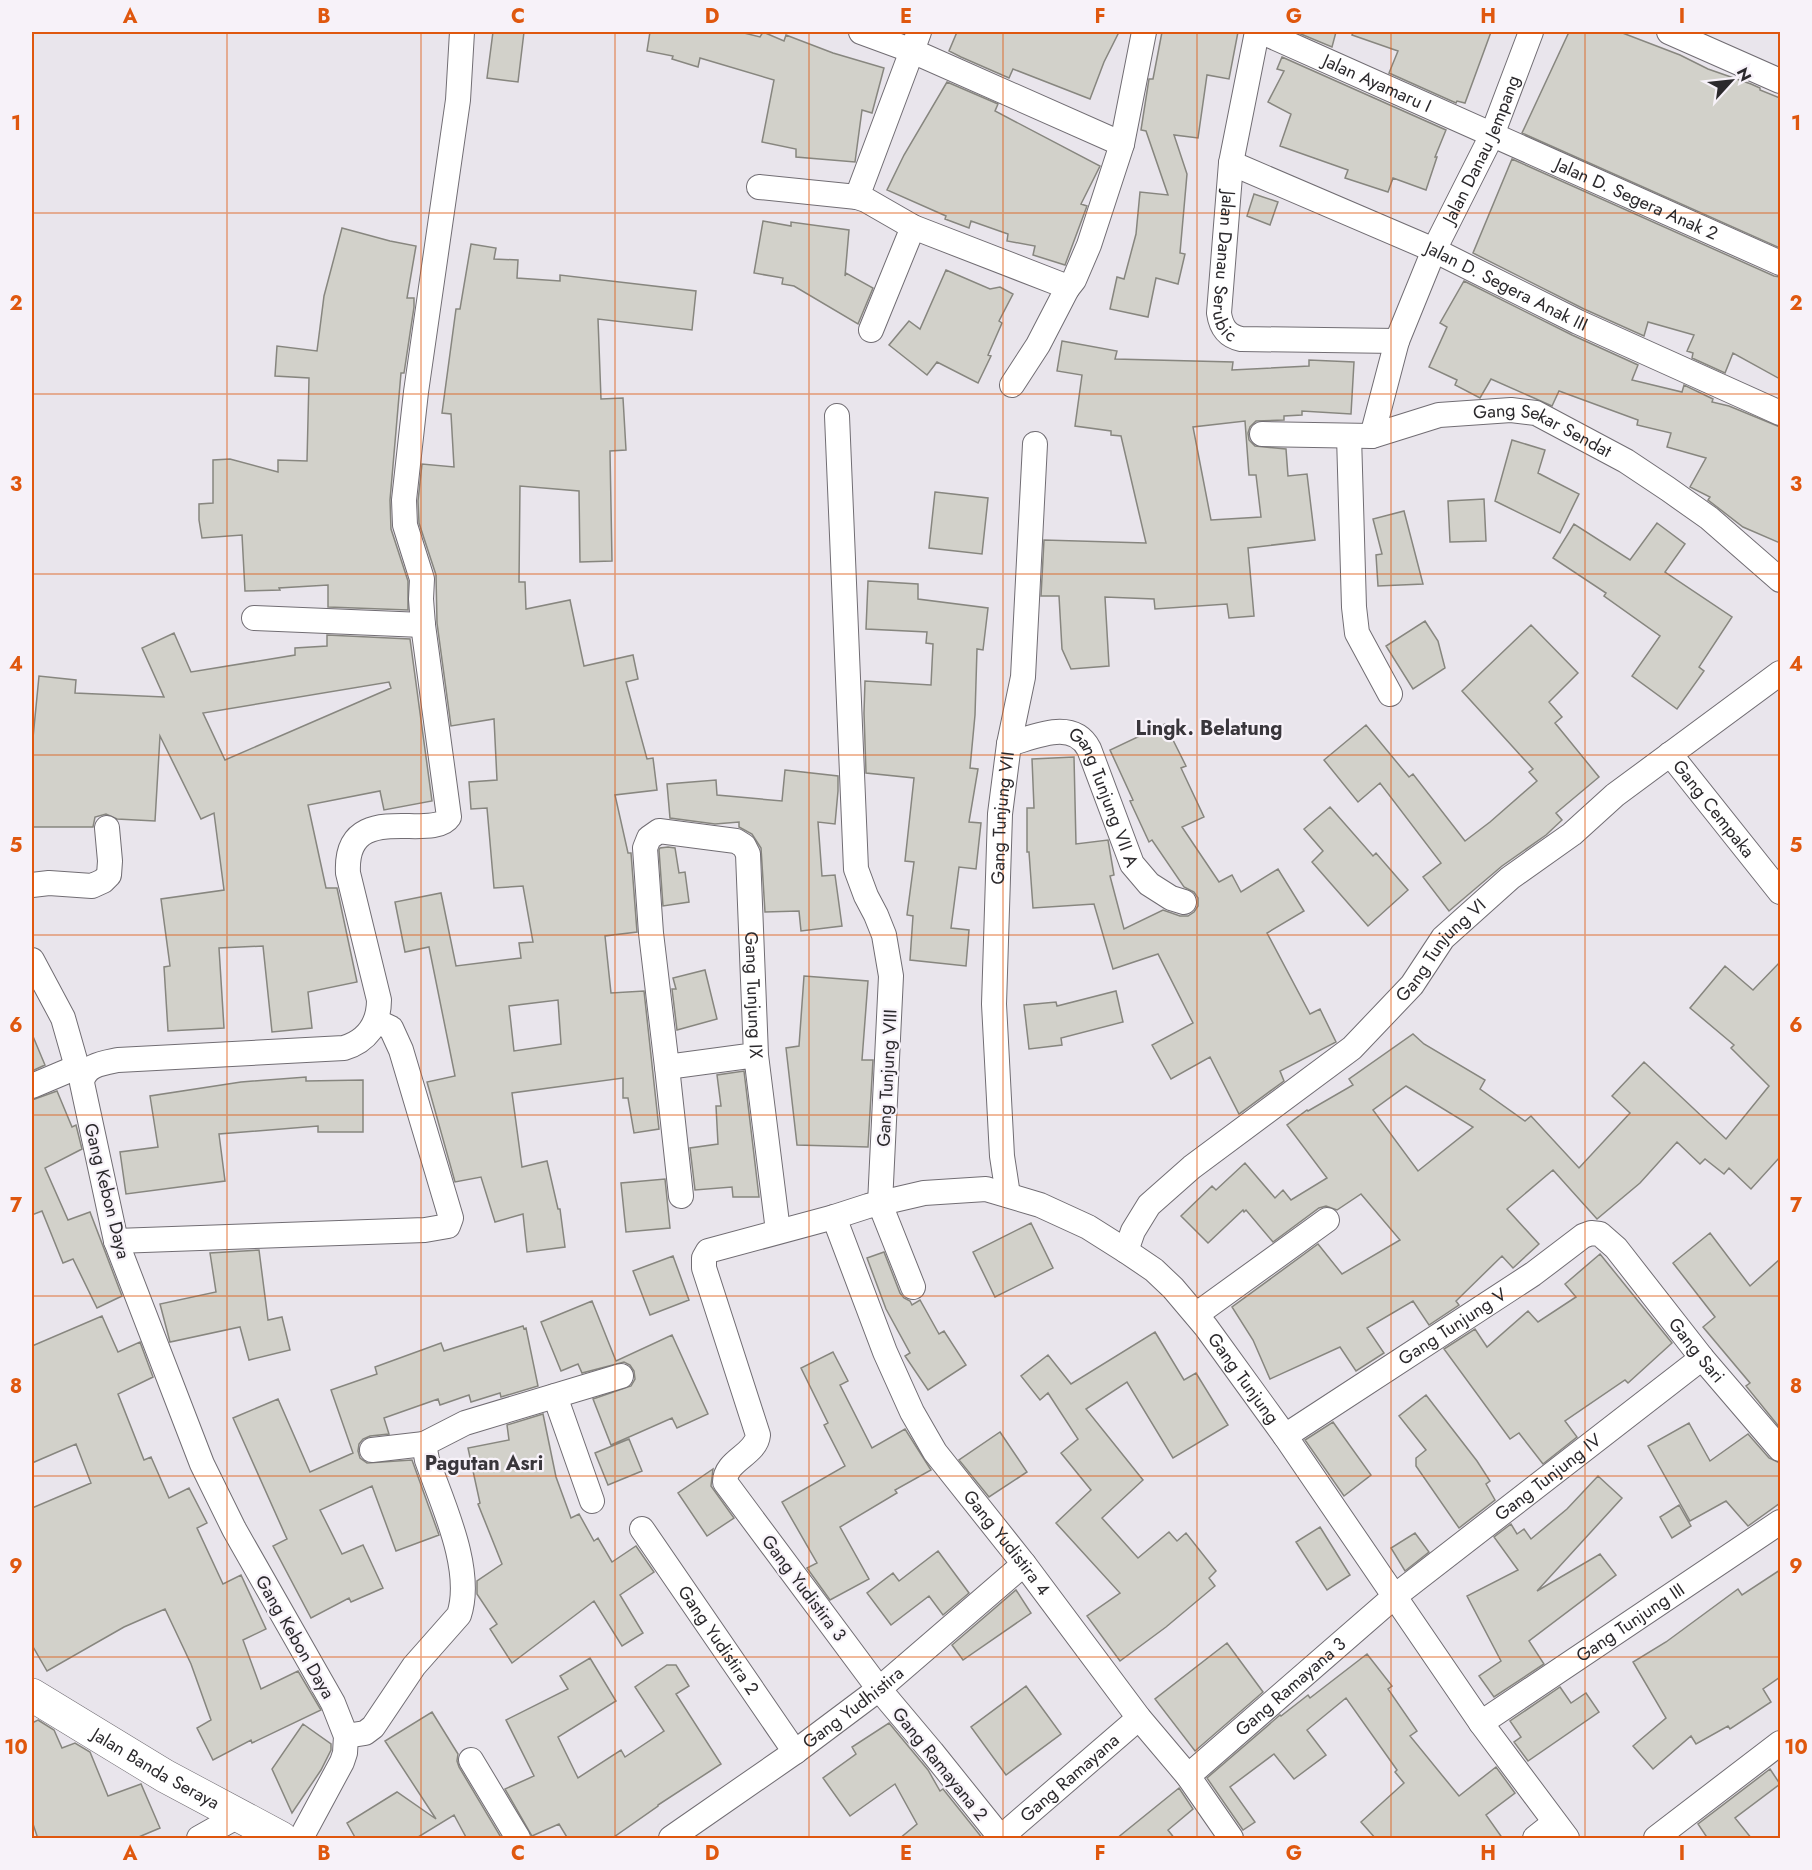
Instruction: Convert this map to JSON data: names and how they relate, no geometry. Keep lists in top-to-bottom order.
{
  "streets": {
    "street": [
      "Jalan Ayamaru I",
      "Jalan Danau Jempang",
      "Jalan D. Segera Anak 2",
      "Jalan Danau Serubic",
      "Jalan D. Segera Anak III",
      "Gang Sekar Sendat",
      "Gang Tunjung VII A",
      "Gang Cempaka",
      "Gang Tunjung VII",
      "Gang Tunjung VI",
      "Gang Tunjung IX",
      "Gang Tunjung VIII",
      "Gang Kebon Daya",
      "Gang Tunjung V",
      "Gang Sari",
      "Gang Tunjung",
      "Gang Tunjung IV",
      "Gang Yudistira 4",
      "Gang Yudistira 3",
      "Gang Tunjung III",
      "Gang Yudistira 2",
      "Gang Ramayana 3",
      "Gang Yudhistira",
      "Gang Ramayana 2",
      "Jalan Banda Seraya",
      "Gang Ramayana"
    ]
  },
  "crossings": [
    ["Jalan Ayamaru I", "Jalan Danau Jempang"],
    ["Jalan Ayamaru I", "Jalan D. Segera Anak 2"],
    ["Jalan Ayamaru I", "Jalan Danau Serubic"],
    ["Jalan Danau Jempang", "Jalan D. Segera Anak 2"],
    ["Jalan Danau Jempang", "Jalan Danau Serubic"],
    ["Jalan Danau Jempang", "Jalan D. Segera Anak III"],
    ["Jalan Danau Jempang", "Gang Sekar Sendat"],
    ["Jalan Danau Serubic", "Jalan D. Segera Anak III"],
    ["Gang Tunjung VII A", "Gang Tunjung VII"],
    ["Gang Cempaka", "Gang Tunjung VI"],
    ["Gang Tunjung VII", "Gang Tunjung"],
    ["Gang Tunjung VI", "Gang Tunjung"],
    ["Gang Tunjung IX", "Gang Tunjung"],
    ["Gang Tunjung VIII", "Gang Tunjung"],
    ["Gang Tunjung V", "Gang Sari"],
    ["Gang Tunjung V", "Gang Tunjung"],
    ["Gang Sari", "Gang Tunjung IV"],
    ["Gang Tunjung", "Gang Tunjung IV"],
    ["Gang Tunjung", "Gang Yudistira 4"],
    ["Gang Tunjung", "Gang Yudistira 3"],
    ["Gang Tunjung", "Gang Tunjung III"],
    ["Gang Tunjung", "Gang Ramayana 3"],
    ["Gang Tunjung IV", "Gang Ramayana 3"],
    ["Gang Yudistira 4", "Gang Ramayana 3"],
    ["Gang Yudistira 4", "Gang Yudhistira"],
    ["Gang Yudistira 4", "Gang Ramayana"],
    ["Gang Yudistira 3", "Gang Yudhistira"],
    ["Gang Yudistira 3", "Gang Ramayana 2"],
    ["Gang Yudistira 2", "Gang Yudhistira"],
    ["Gang Yudhistira", "Gang Ramayana 2"],
    ["Gang Ramayana 2", "Gang Ramayana"]
  ],
  "districts": ["Lingk. Belatung", "Pagutan Asri"],
  "north": "top right",
  "grid": {
    "columns": [
      "A",
      "B",
      "C",
      "D",
      "E",
      "F",
      "G",
      "H",
      "I"
    ],
    "rows": [
      "1",
      "2",
      "3",
      "4",
      "5",
      "6",
      "7",
      "8",
      "9",
      "10"
    ]
  }
}
